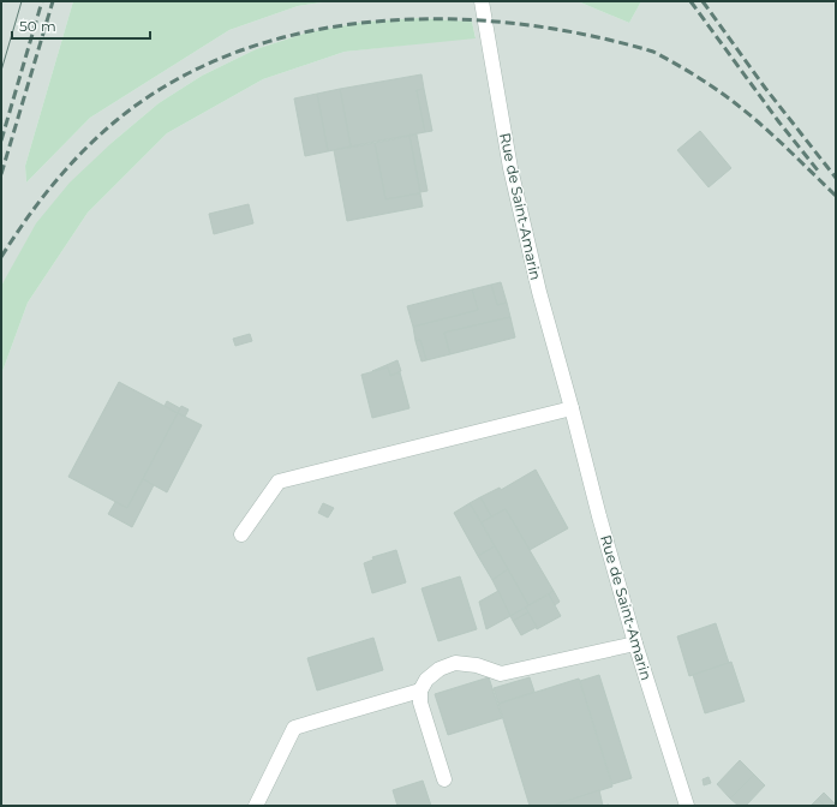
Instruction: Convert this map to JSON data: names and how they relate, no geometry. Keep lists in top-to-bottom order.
{
  "streets": {
    "street": ["Rue de Saint-Amarin"]
  },
  "scale_bar": "50 m"
}
